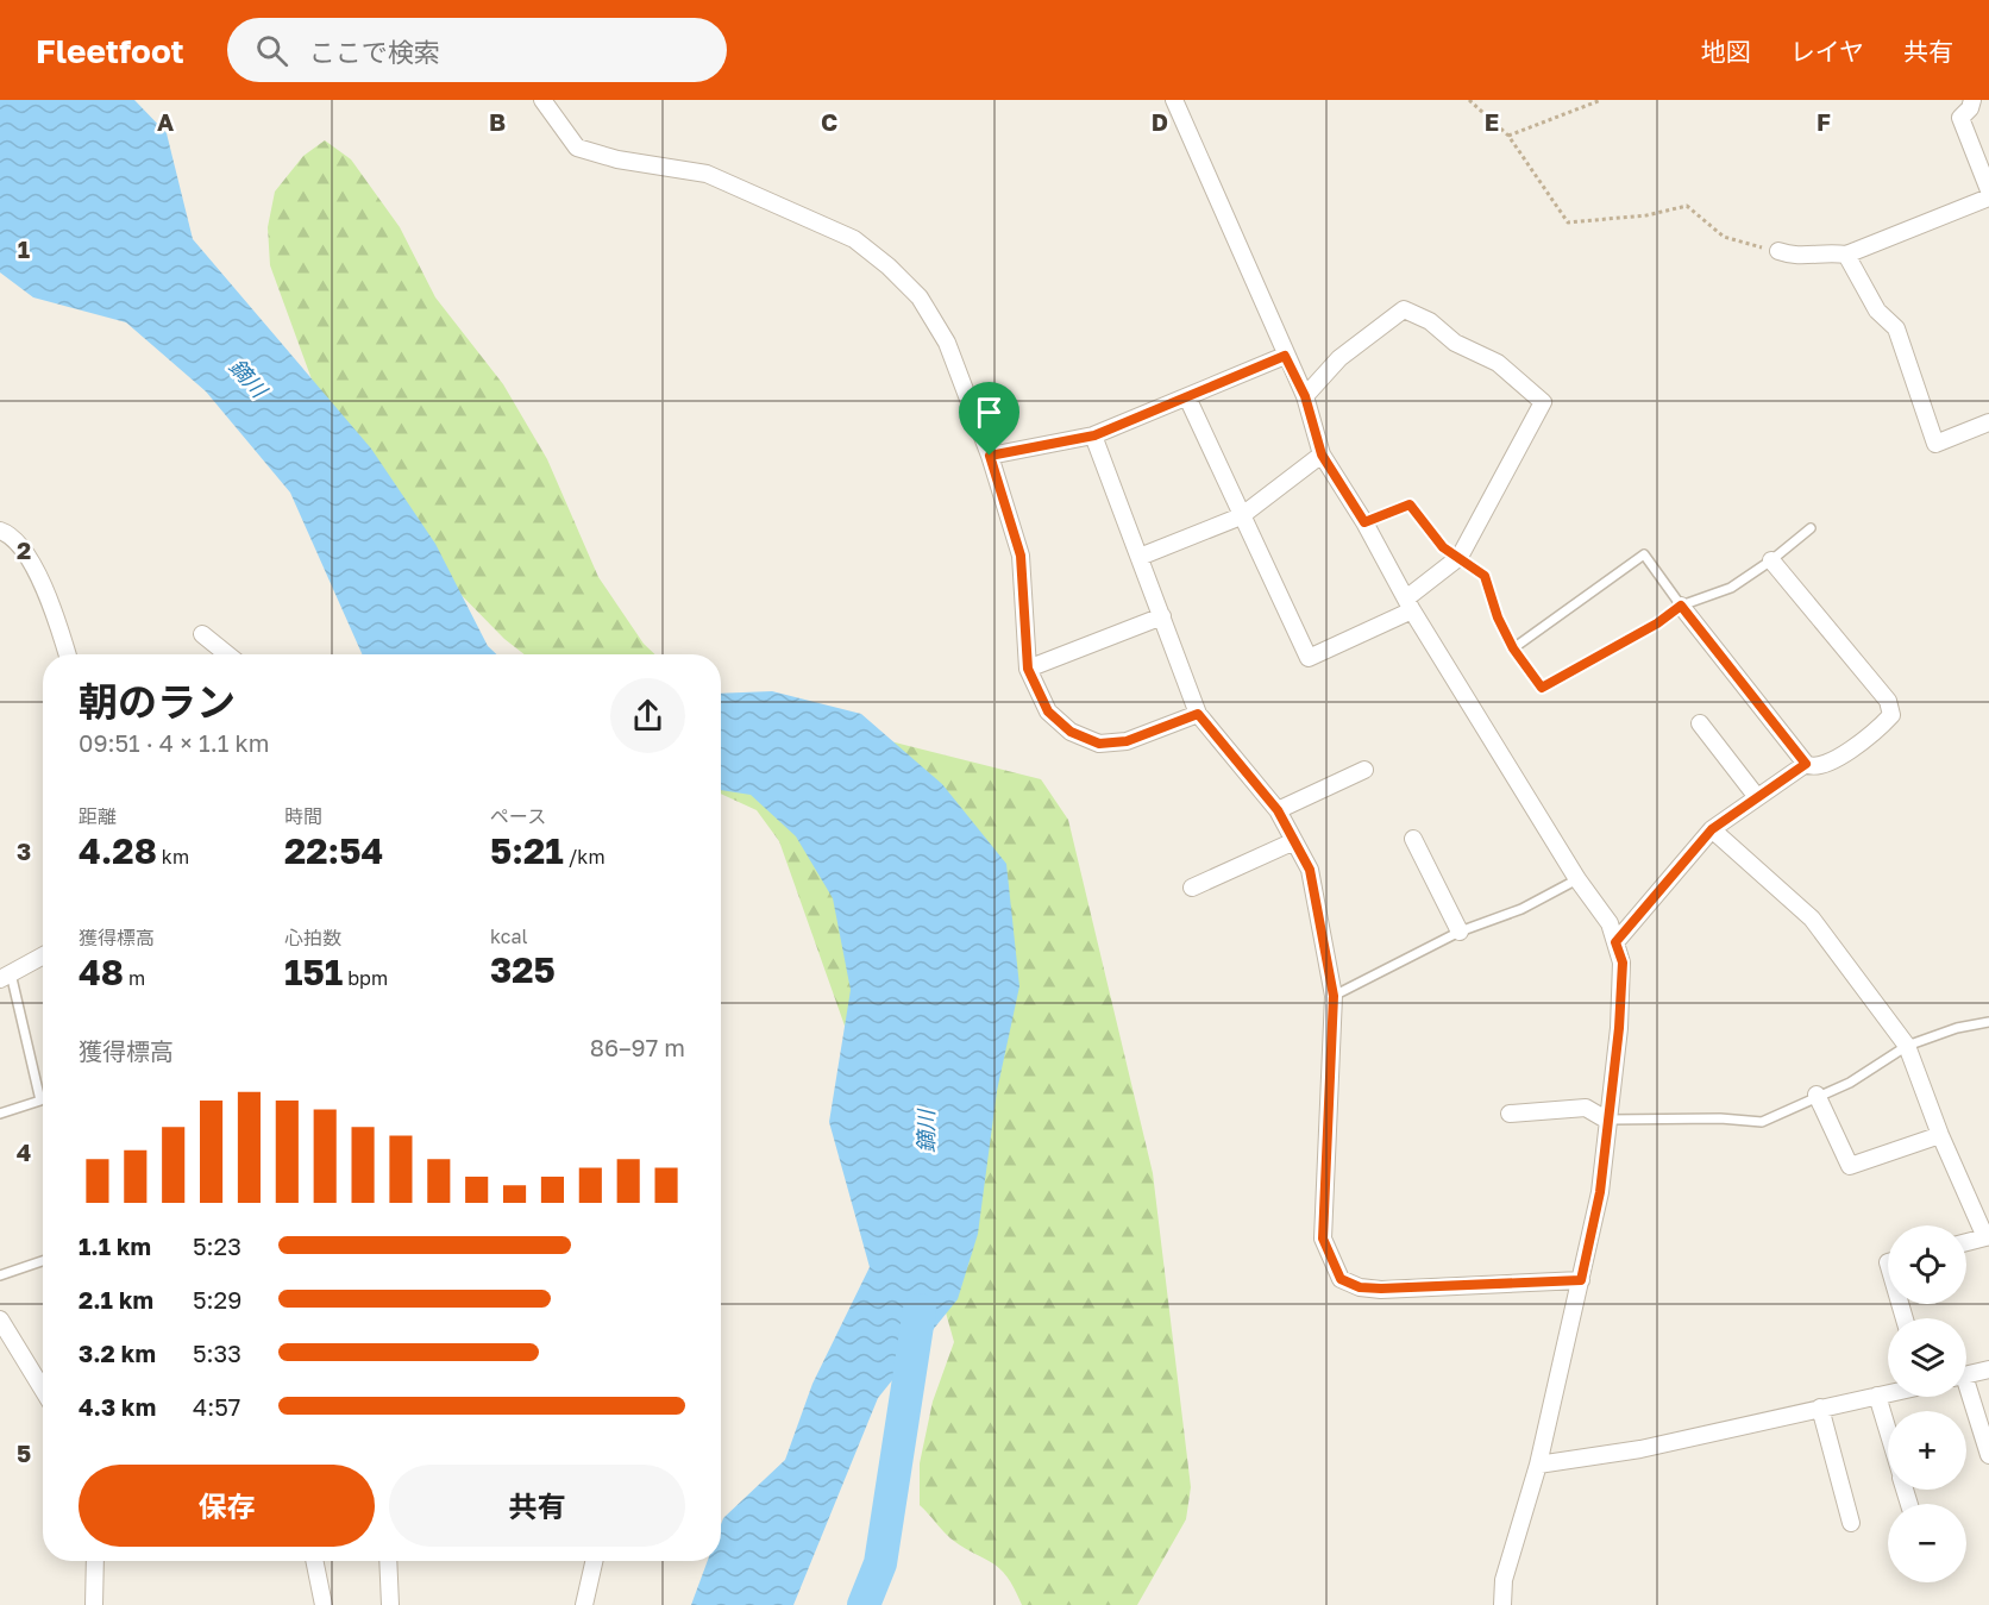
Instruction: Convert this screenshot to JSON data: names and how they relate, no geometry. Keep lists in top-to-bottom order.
{
  "water": ["鏑川"],
  "page": {
    "header": "Fleetfoot",
    "search": "ここで検索",
    "nav": ["地図", "レイヤ", "共有"],
    "heading": ["朝のラン", "09:51 · 4 × 1.1 km"],
    "stats": [
      ["距離", "4.28 km"],
      ["時間", "22:54"],
      ["ペース", "5:21 /km"],
      ["獲得標高", "48 m"],
      ["心拍数", "151 bpm"],
      ["kcal", "325"]
    ],
    "chart": ["獲得標高", "86–97 m"],
    "list": [
      {
        "name": "1.1 km",
        "note": "5:23"
      },
      {
        "name": "2.1 km",
        "note": "5:29"
      },
      {
        "name": "3.2 km",
        "note": "5:33"
      },
      {
        "name": "4.3 km",
        "note": "4:57"
      }
    ],
    "map_buttons": ["+", "−"],
    "buttons": ["保存", "共有"]
  },
  "grid": {
    "columns": [
      "A",
      "B",
      "C",
      "D",
      "E",
      "F"
    ],
    "rows": [
      "1",
      "2",
      "3",
      "4",
      "5"
    ]
  }
}
